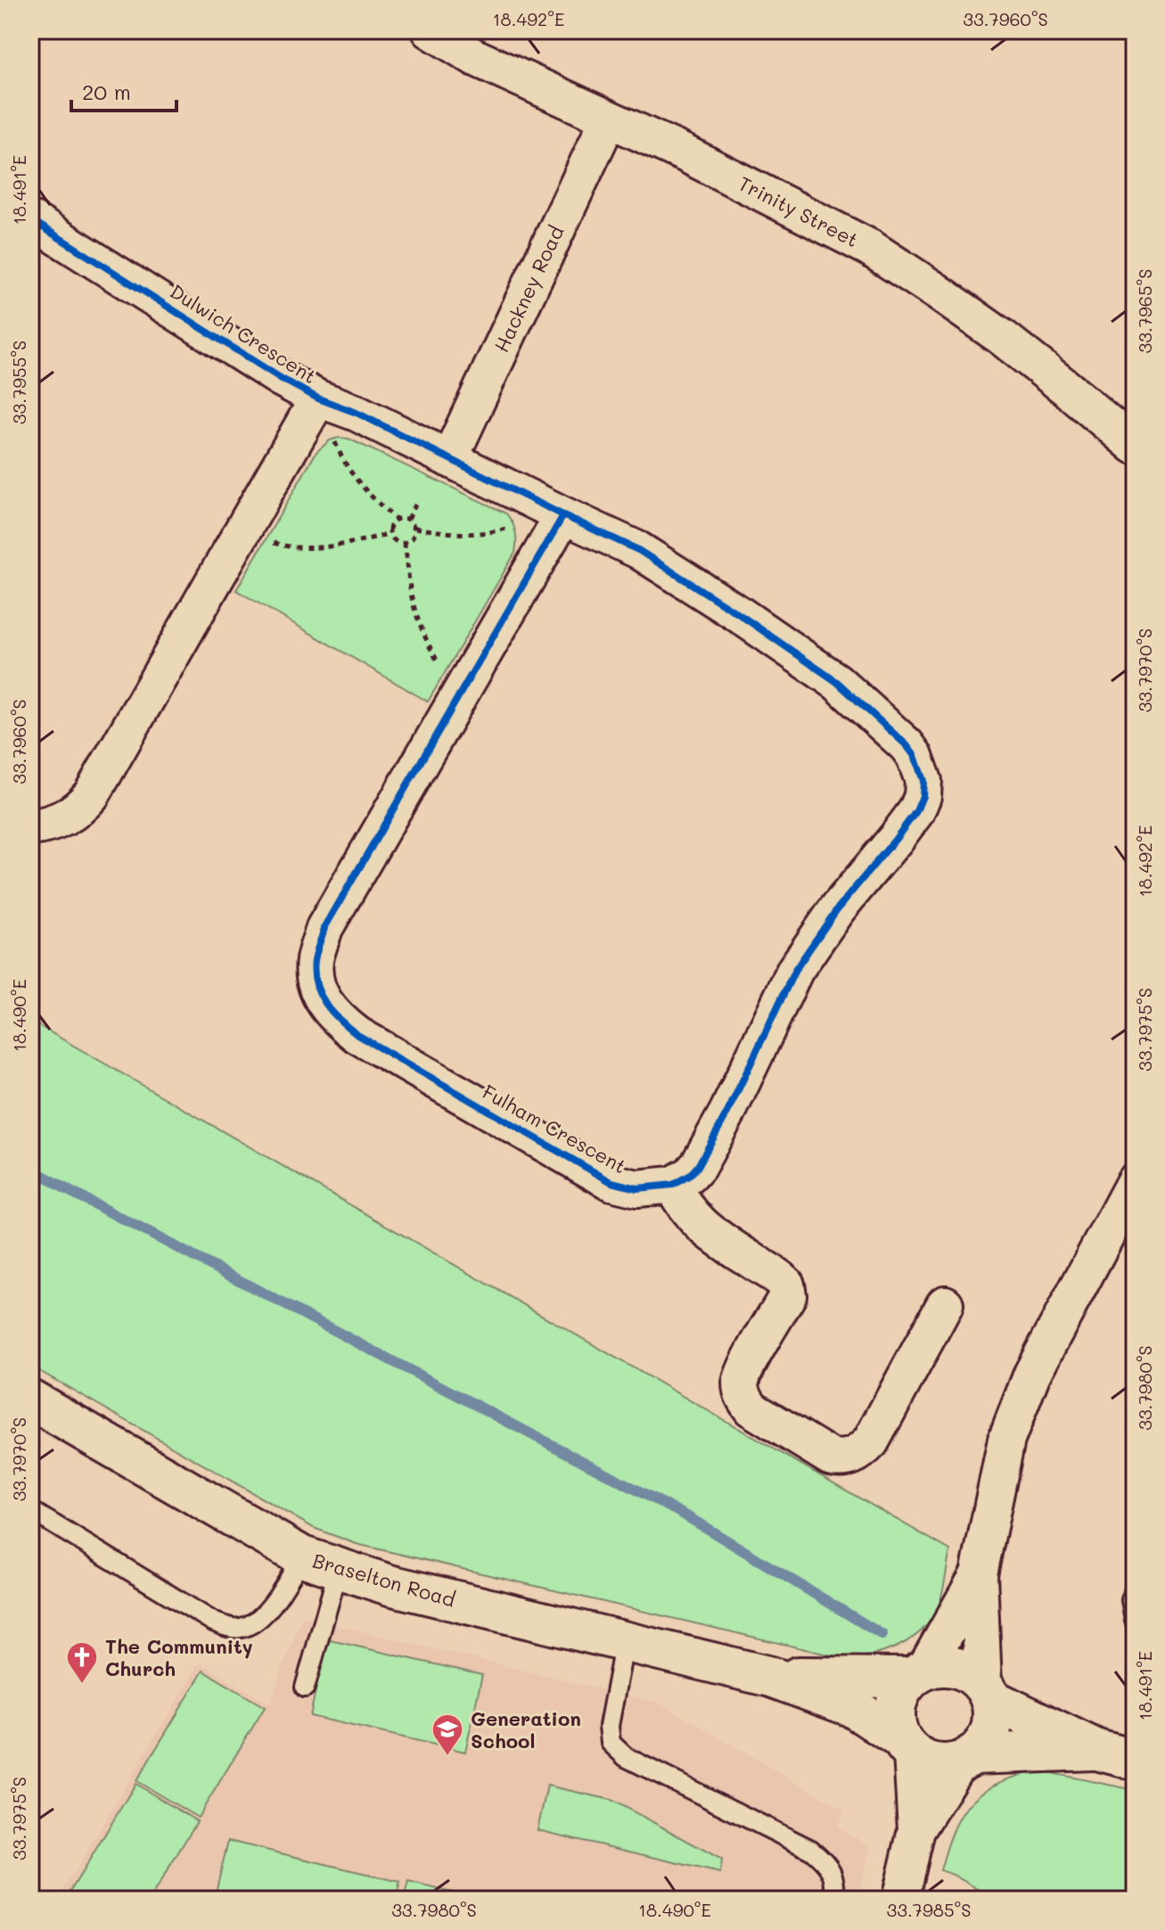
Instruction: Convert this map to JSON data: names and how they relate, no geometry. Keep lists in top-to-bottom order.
{
  "streets": {
    "street": [
      "Trinity Street",
      "Hackney Road",
      "Dulwich Crescent",
      "Fulham Crescent",
      "Braselton Road"
    ]
  },
  "crossings": [
    ["Trinity Street", "Hackney Road"],
    ["Hackney Road", "Dulwich Crescent"]
  ],
  "places": {
    "church": ["The Community Church"],
    "school or university": ["Generation School"]
  },
  "scale_bar": "20 m",
  "coordinates": [
    "18.492°E",
    "33.7960°S",
    "18.491°E",
    "33.7965°S",
    "33.7955°S",
    "33.7970°S",
    "18.490°E",
    "33.7975°S",
    "33.7980°S",
    "33.7985°S"
  ]
}
